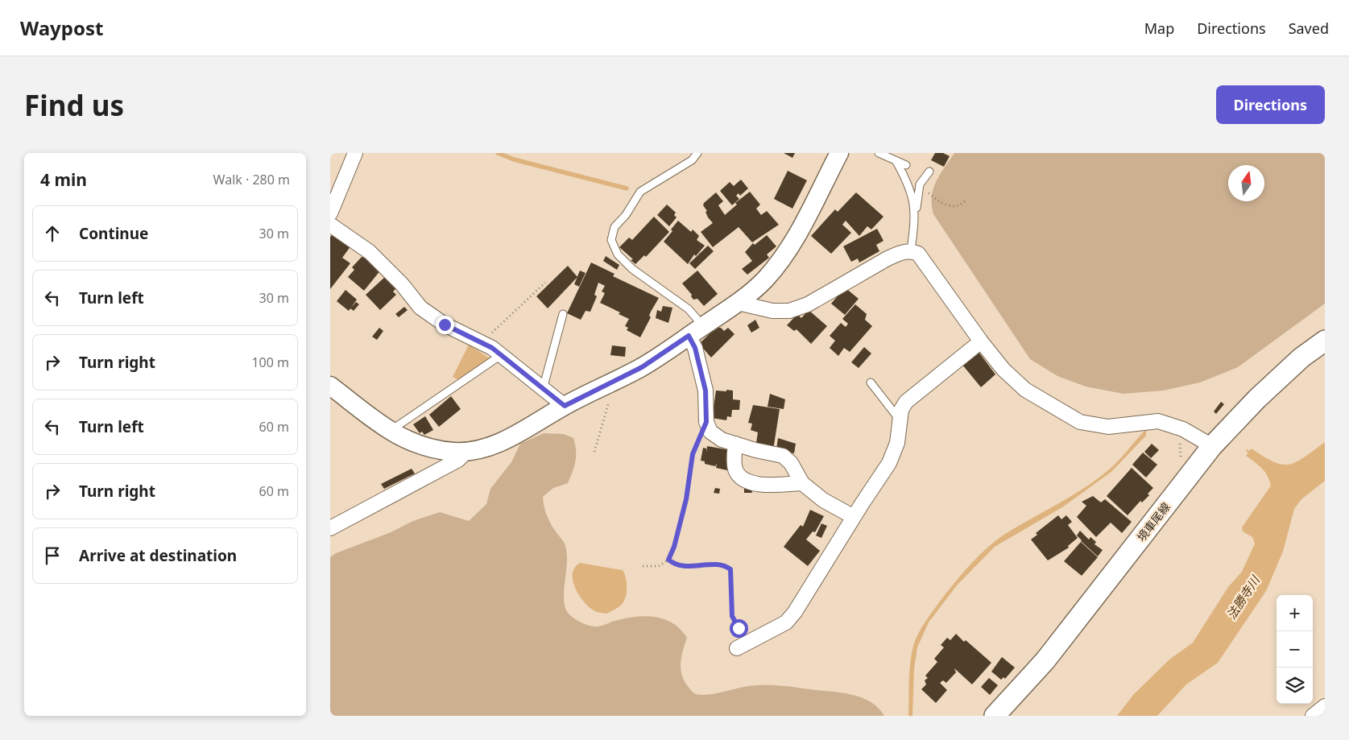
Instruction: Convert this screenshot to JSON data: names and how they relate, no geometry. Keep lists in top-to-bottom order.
{
  "streets": {
    "main road": ["境車尾線"]
  },
  "water": ["法勝寺川"],
  "north": "top",
  "page": {
    "header": "Waypost",
    "nav": ["Map", "Directions", "Saved"],
    "buttons": "Directions",
    "title": "Find us",
    "heading": ["4 min", "Walk · 280 m"],
    "list": [
      ["Continue", "30 m"],
      ["Turn left", "30 m"],
      ["Turn right", "100 m"],
      ["Turn left", "60 m"],
      ["Turn right", "60 m"],
      "Arrive at destination"
    ],
    "map_buttons": ["+", "−"]
  }
}
